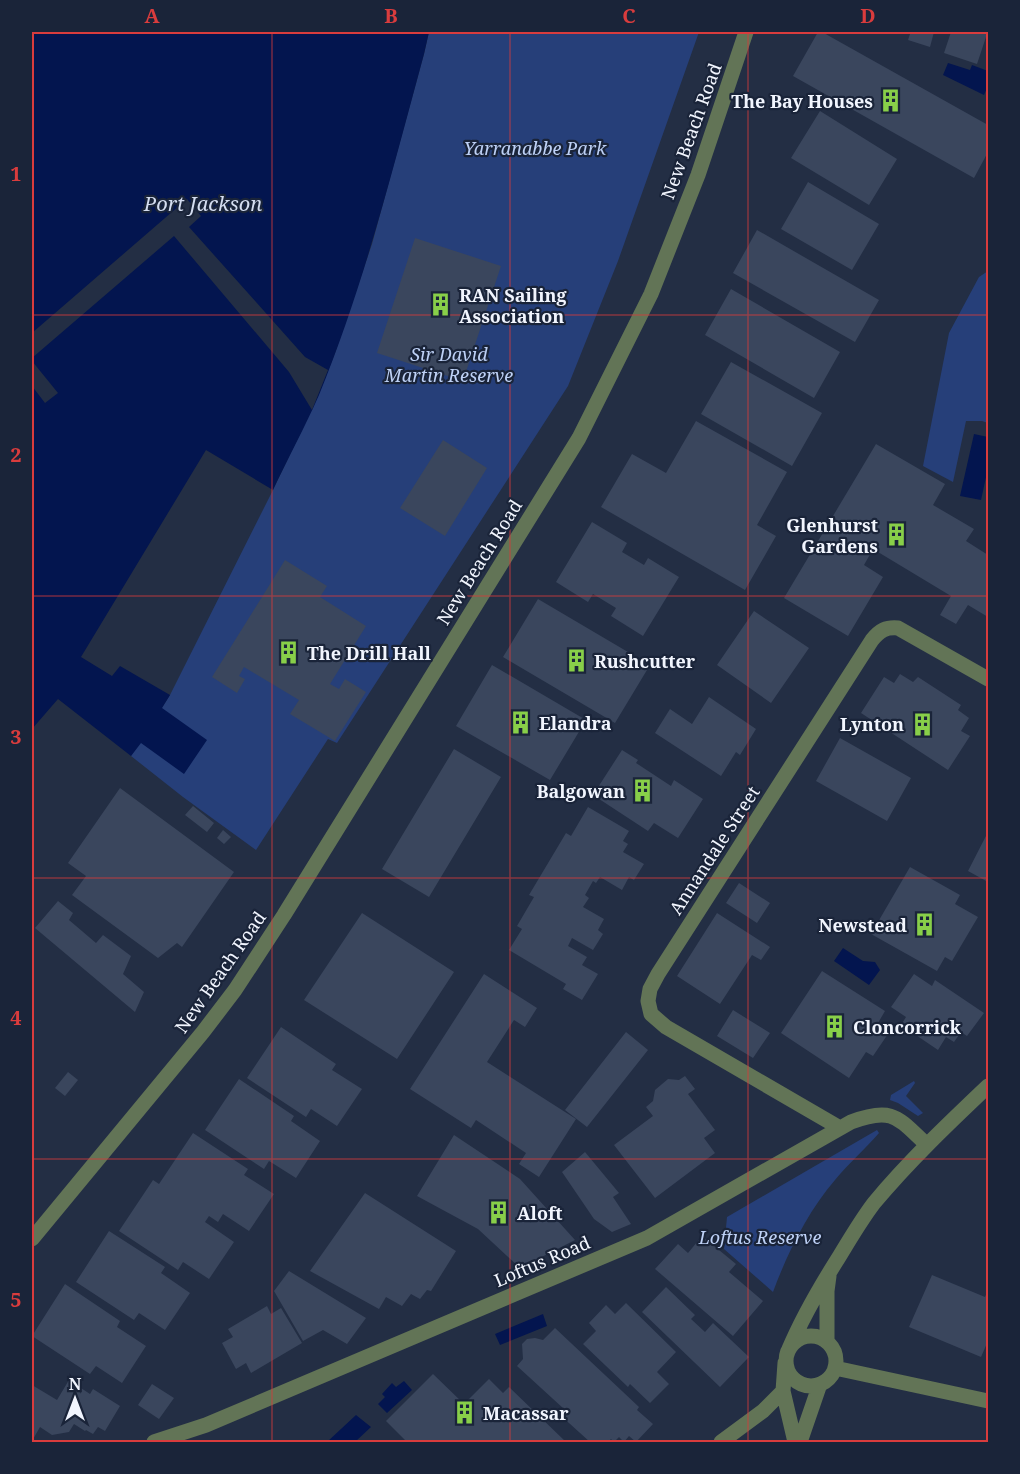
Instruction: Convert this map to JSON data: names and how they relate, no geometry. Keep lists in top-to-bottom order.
{
  "streets": {
    "street": ["New Beach Road", "Annandale Street", "Loftus Road"]
  },
  "crossings": [
    ["Annandale Street", "Loftus Road"]
  ],
  "water": ["Port Jackson"],
  "parks": ["Yarranabbe Park", "Sir David Martin Reserve", "Loftus Reserve"],
  "places": {
    "building": [
      "The Bay Houses",
      "RAN Sailing Association",
      "Glenhurst Gardens",
      "The Drill Hall",
      "Rushcutter",
      "Elandra",
      "Lynton",
      "Balgowan",
      "Newstead",
      "Cloncorrick",
      "Aloft",
      "Macassar"
    ]
  },
  "north": "top",
  "grid": {
    "columns": [
      "A",
      "B",
      "C",
      "D"
    ],
    "rows": [
      "1",
      "2",
      "3",
      "4",
      "5"
    ]
  }
}
